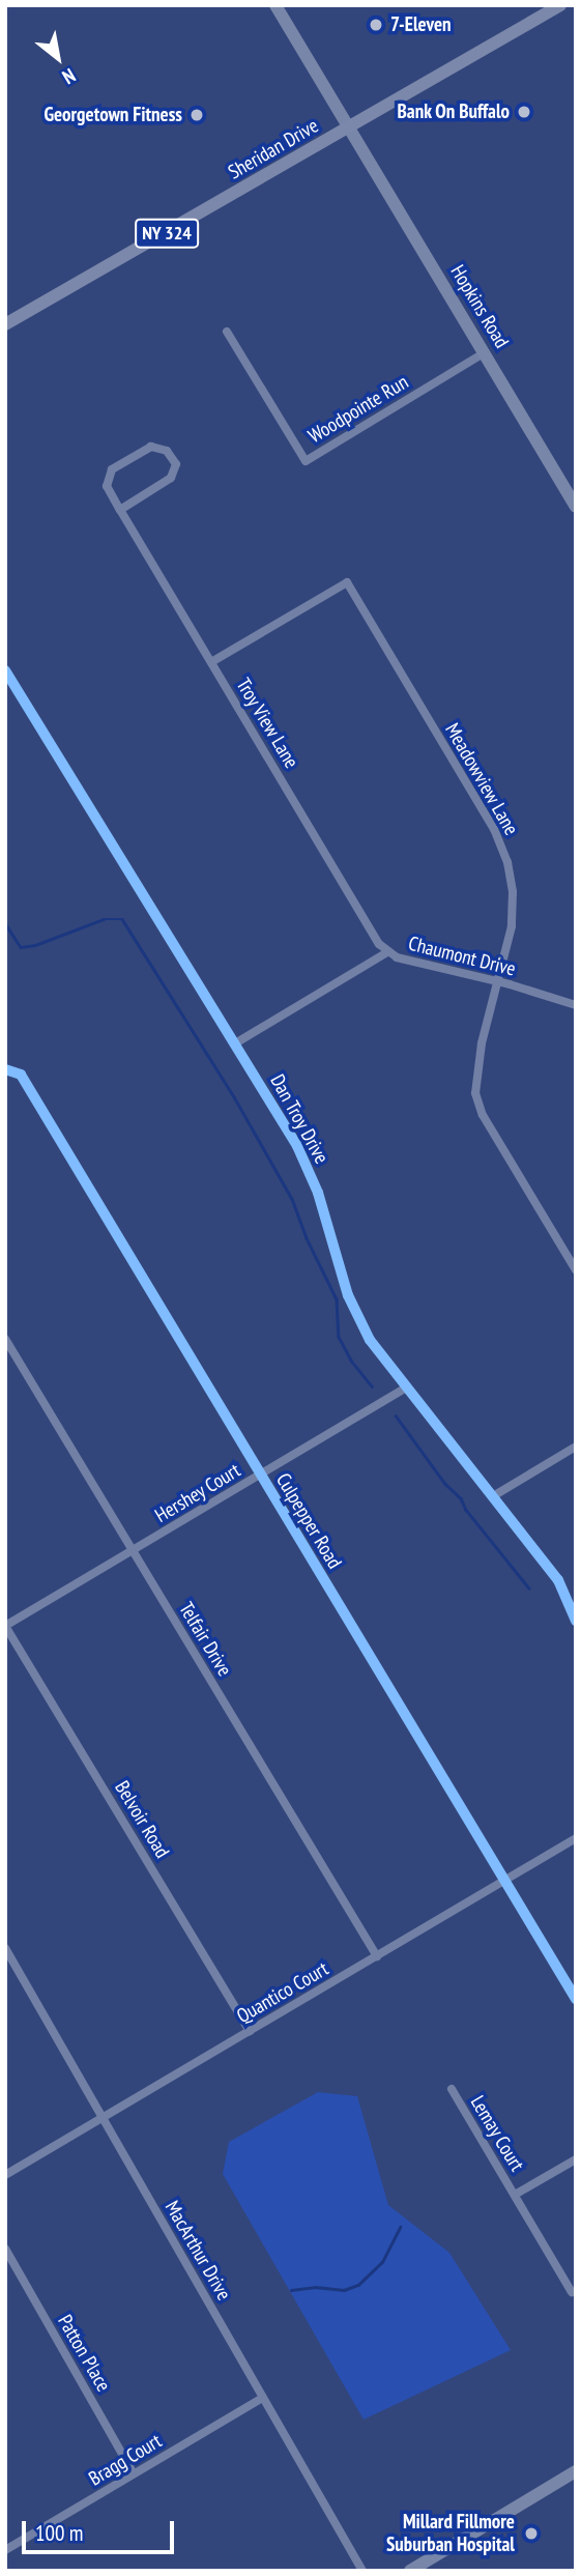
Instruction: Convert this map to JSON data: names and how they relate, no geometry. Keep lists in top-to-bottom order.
{
  "streets": {
    "main road": ["Sheridan Drive", "NY 324"],
    "street": [
      "Hopkins Road",
      "Woodpointe Run",
      "Troy View Lane",
      "Meadowview Lane",
      "Chaumont Drive",
      "Dan Troy Drive",
      "Hershey Court",
      "Culpepper Road",
      "Telfair Drive",
      "Belvoir Road",
      "Quantico Court",
      "Lemay Court",
      "MacArthur Drive",
      "Patton Place",
      "Bragg Court"
    ]
  },
  "crossings": [
    ["Sheridan Drive", "Hopkins Road"],
    ["Hopkins Road", "Woodpointe Run"],
    ["Troy View Lane", "Meadowview Lane"],
    ["Troy View Lane", "Chaumont Drive"],
    ["Meadowview Lane", "Chaumont Drive"],
    ["Chaumont Drive", "Dan Troy Drive"],
    ["Dan Troy Drive", "Hershey Court"],
    ["Hershey Court", "Culpepper Road"],
    ["Hershey Court", "Telfair Drive"],
    ["Hershey Court", "Belvoir Road"],
    ["Culpepper Road", "Quantico Court"],
    ["Telfair Drive", "Quantico Court"],
    ["Belvoir Road", "Quantico Court"],
    ["Quantico Court", "MacArthur Drive"],
    ["MacArthur Drive", "Bragg Court"],
    ["Patton Place", "Bragg Court"]
  ],
  "places": [
    "7-Eleven",
    "Bank On Buffalo",
    "Georgetown Fitness",
    "Millard Fillmore Suburban Hospital"
  ],
  "scale_bar": "100 m",
  "north": "bottom right"
}
